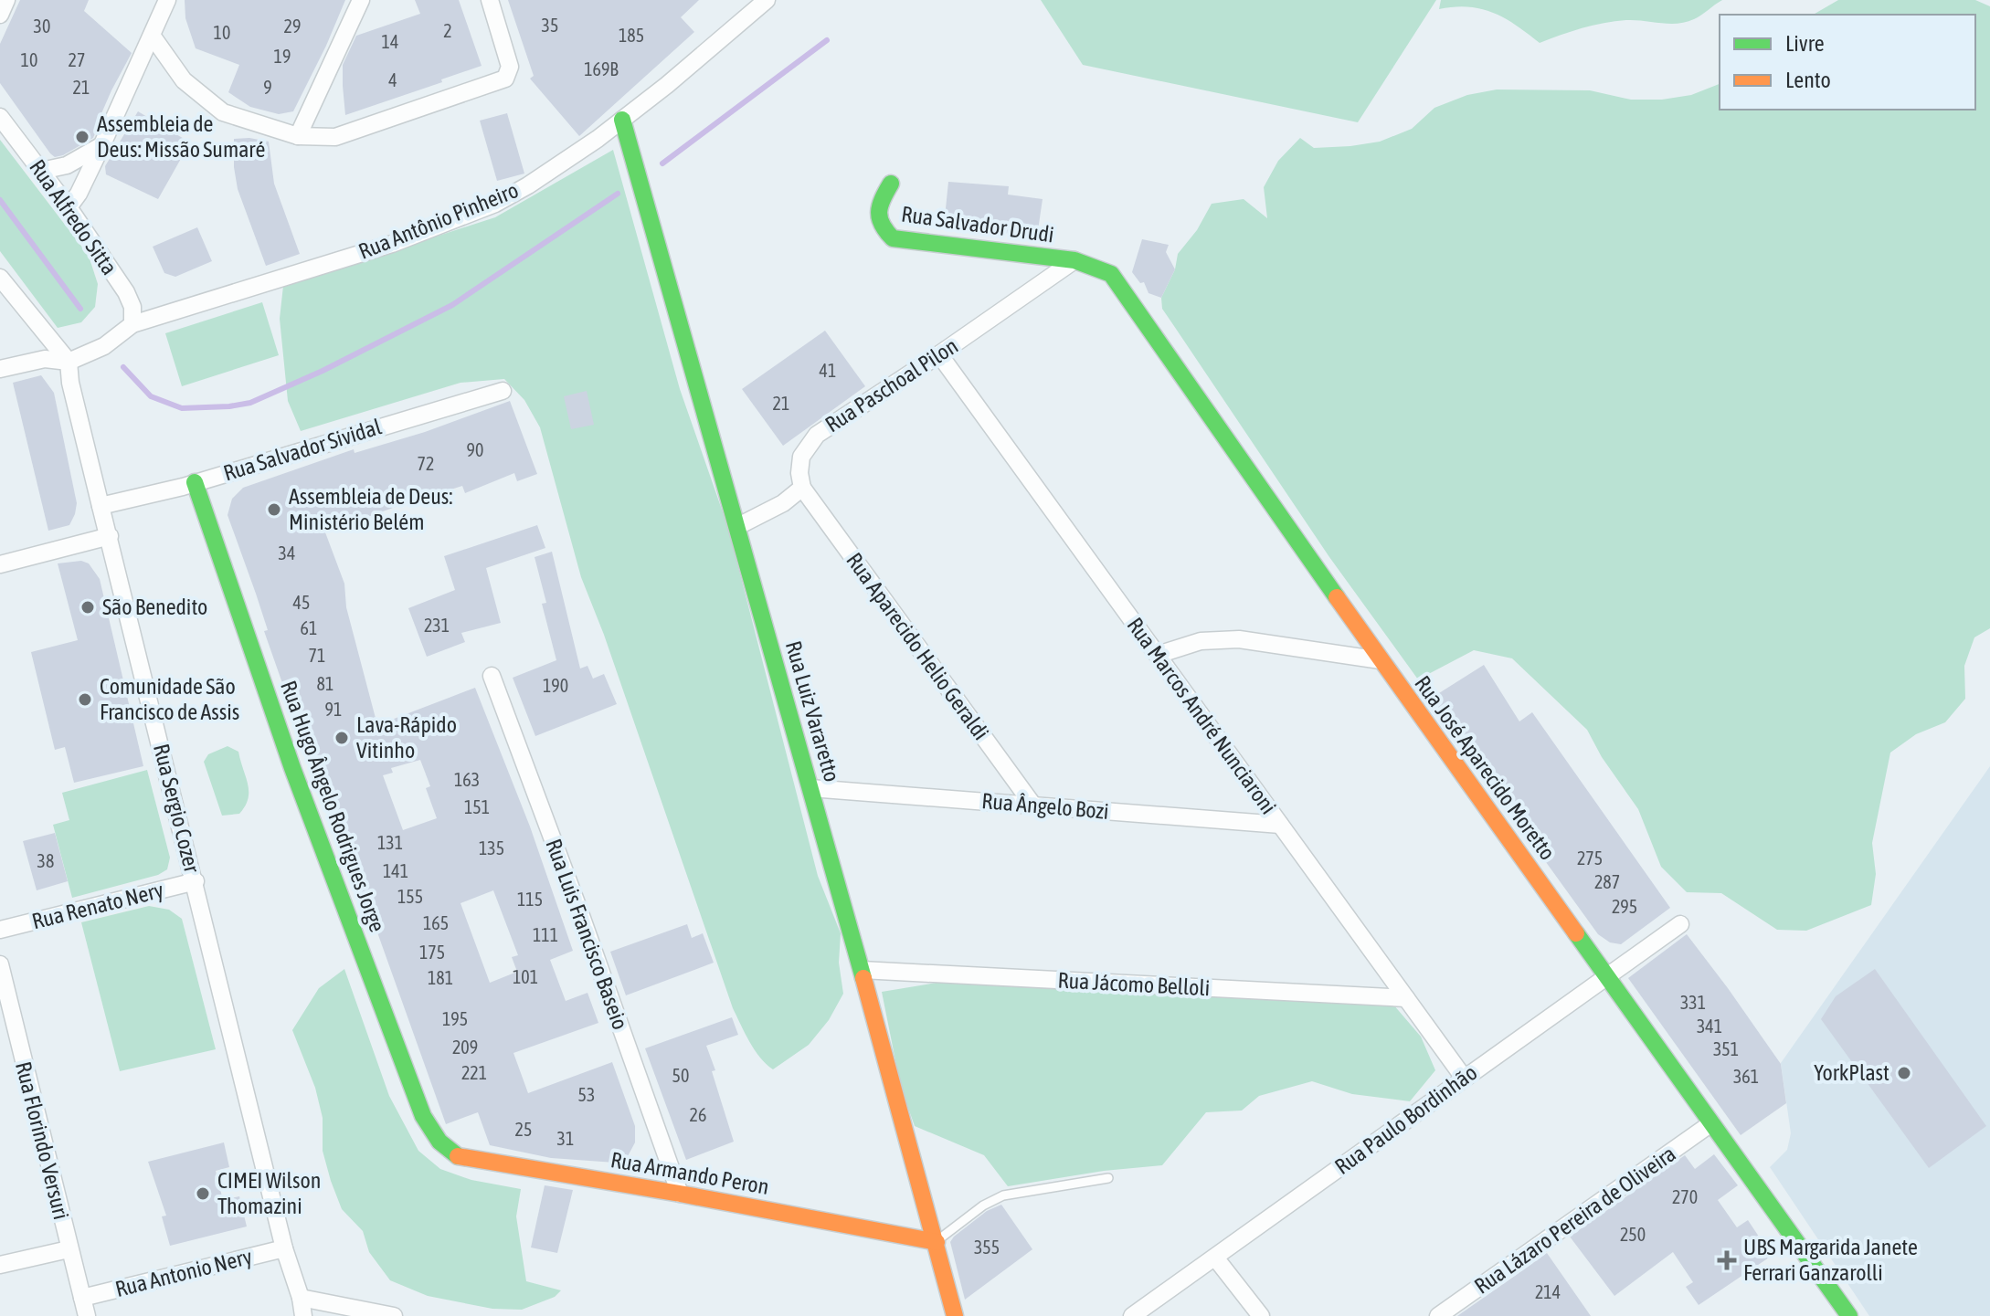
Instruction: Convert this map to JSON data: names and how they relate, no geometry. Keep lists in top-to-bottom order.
{
  "streets": {
    "street": [
      "Rua Alfredo Sitta",
      "Rua Antônio Pinheiro",
      "Rua Salvador Drudi",
      "Rua Paschoal Pilon",
      "Rua Salvador Sividal",
      "Rua Aparecido Helio Geraldi",
      "Rua Luiz Vararetto",
      "Rua Marcos André Nunciaroni",
      "Rua José Aparecido Moretto",
      "Rua Hugo Ângelo Rodrigues Jorge",
      "Rua Ângelo Bozi",
      "Rua Sergio Cozer",
      "Rua Renato Nery",
      "Rua Luis Francisco Baseio",
      "Rua Jácomo Belloli",
      "Rua Paulo Bordinhão",
      "Rua Florindo Versuri",
      "Rua Armando Peron",
      "Rua Lázaro Pereira de Oliveira",
      "Rua Antonio Nery"
    ]
  },
  "crossings": [
    ["Rua Alfredo Sitta", "Rua Antônio Pinheiro"],
    ["Rua Antônio Pinheiro", "Rua Luiz Vararetto"],
    ["Rua Antônio Pinheiro", "Rua Sergio Cozer"],
    ["Rua Salvador Drudi", "Rua Paschoal Pilon"],
    ["Rua Salvador Drudi", "Rua José Aparecido Moretto"],
    ["Rua Paschoal Pilon", "Rua Aparecido Helio Geraldi"],
    ["Rua Paschoal Pilon", "Rua Marcos André Nunciaroni"],
    ["Rua Paschoal Pilon", "Rua José Aparecido Moretto"],
    ["Rua Salvador Sividal", "Rua Hugo Ângelo Rodrigues Jorge"],
    ["Rua Salvador Sividal", "Rua Sergio Cozer"],
    ["Rua Aparecido Helio Geraldi", "Rua Ângelo Bozi"],
    ["Rua Luiz Vararetto", "Rua Ângelo Bozi"],
    ["Rua Luiz Vararetto", "Rua Jácomo Belloli"],
    ["Rua Luiz Vararetto", "Rua Armando Peron"],
    ["Rua Marcos André Nunciaroni", "Rua Ângelo Bozi"],
    ["Rua Marcos André Nunciaroni", "Rua Jácomo Belloli"],
    ["Rua Marcos André Nunciaroni", "Rua Paulo Bordinhão"],
    ["Rua José Aparecido Moretto", "Rua Paulo Bordinhão"],
    ["Rua José Aparecido Moretto", "Rua Lázaro Pereira de Oliveira"],
    ["Rua Hugo Ângelo Rodrigues Jorge", "Rua Armando Peron"],
    ["Rua Sergio Cozer", "Rua Renato Nery"],
    ["Rua Sergio Cozer", "Rua Antonio Nery"],
    ["Rua Luis Francisco Baseio", "Rua Armando Peron"],
    ["Rua Florindo Versuri", "Rua Antonio Nery"]
  ],
  "places": {
    "other": [
      "Assembleia de Deus: Missão Sumaré",
      "Assembleia de Deus: Ministério Belém",
      "São Benedito",
      "Comunidade São Francisco de Assis",
      "Lava-Rápido Vitinho",
      "YorkPlast",
      "CIMEI Wilson Thomazini"
    ],
    "health": ["UBS Margarida Janete Ferrari Ganzarolli"]
  },
  "house_numbers": [
    "35",
    "30",
    "29",
    "2",
    "10",
    "185",
    "14",
    "19",
    "10",
    "27",
    "169B",
    "4",
    "21",
    "9",
    "41",
    "21",
    "90",
    "72",
    "34",
    "45",
    "231",
    "61",
    "71",
    "81",
    "190",
    "91",
    "163",
    "151",
    "131",
    "135",
    "275",
    "38",
    "141",
    "287",
    "155",
    "115",
    "295",
    "165",
    "111",
    "175",
    "101",
    "181",
    "331",
    "195",
    "341",
    "209",
    "351",
    "221",
    "50",
    "361",
    "53",
    "26",
    "25",
    "31",
    "270",
    "250",
    "355",
    "214"
  ],
  "legend": ["Livre", "Lento"]
}
